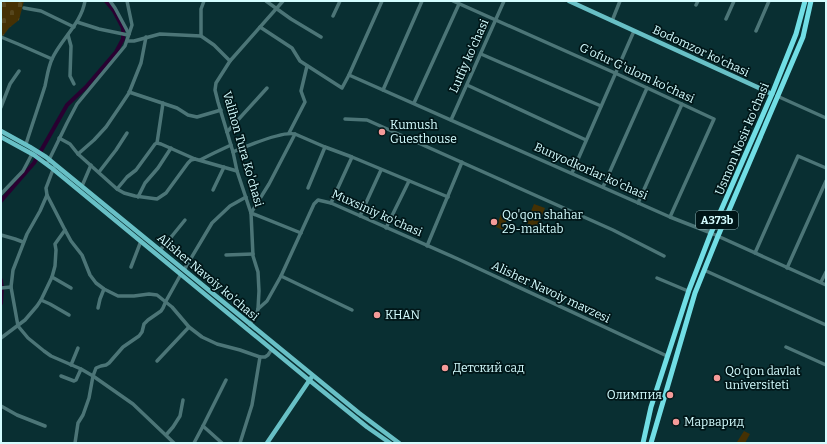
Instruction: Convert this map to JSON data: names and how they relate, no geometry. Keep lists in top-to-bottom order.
{
  "streets": {
    "highway": ["Usmon Nosir ko'chasi", "A373b"],
    "main road": ["Bodomzor ko'chasi", "Alisher Navoiy ko'chasi"],
    "street": [
      "Lutfiy ko'chasi",
      "G'ofur G'ulom ko'chasi",
      "Valihon Tura Ko'chasi",
      "Bunyodkorlar ko'chasi",
      "Muxsiniy ko'chasi",
      "Alisher Navoiy mavzesi"
    ]
  },
  "crossings": [
    ["Bodomzor ko'chasi", "Usmon Nosir ko'chasi"],
    ["Lutfiy ko'chasi", "G'ofur G'ulom ko'chasi"],
    ["Lutfiy ko'chasi", "Bunyodkorlar ko'chasi"],
    ["G'ofur G'ulom ko'chasi", "Bunyodkorlar ko'chasi"],
    ["Usmon Nosir ko'chasi", "Bunyodkorlar ko'chasi"],
    ["Usmon Nosir ko'chasi", "Alisher Navoiy mavzesi"],
    ["Valihon Tura Ko'chasi", "Muxsiniy ko'chasi"],
    ["Valihon Tura Ko'chasi", "Alisher Navoiy ko'chasi"],
    ["Muxsiniy ko'chasi", "Alisher Navoiy mavzesi"]
  ],
  "places": [
    "Kumush Guesthouse",
    "Qo'qon shahar 29-maktab",
    "KHAN",
    "Детский сад",
    "Qo'qon davlat universiteti",
    "Олимпия",
    "Марварид"
  ]
}
